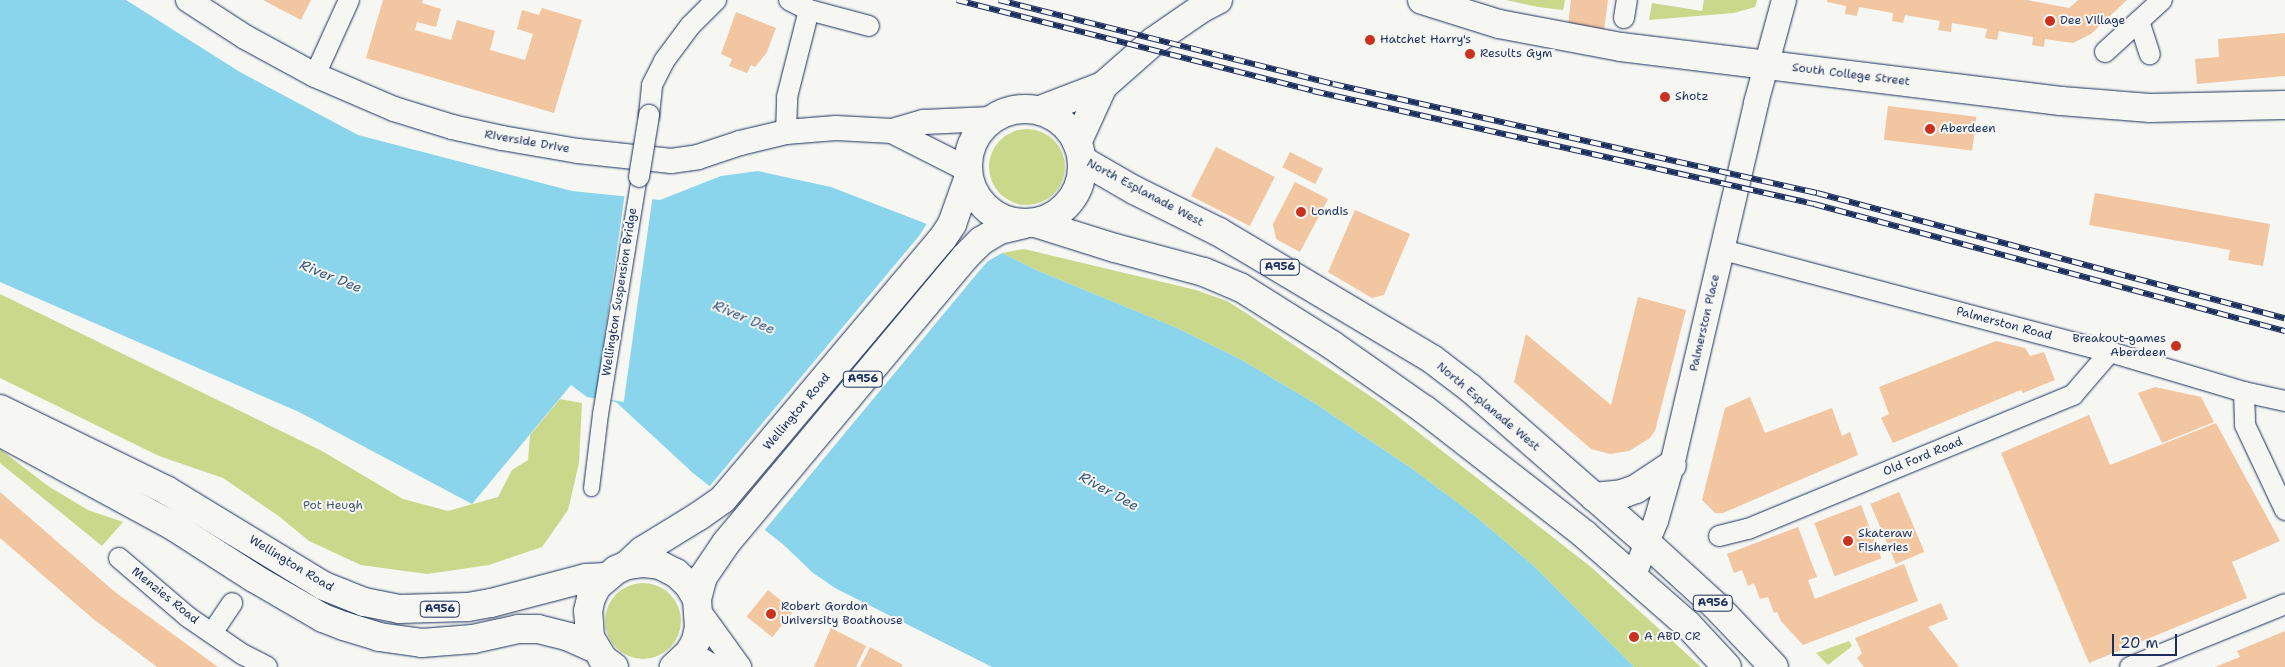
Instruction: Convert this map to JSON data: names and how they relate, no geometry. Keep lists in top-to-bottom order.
{
  "streets": {
    "main road": [
      "South College Street",
      "North Esplanade West",
      "A956",
      "Wellington Road"
    ],
    "street": [
      "Riverside Drive",
      "Wellington Suspension Bridge",
      "Palmerston Place",
      "Palmerston Road",
      "Old Ford Road",
      "Menzies Road"
    ]
  },
  "crossings": [
    ["South College Street", "Palmerston Place"],
    ["North Esplanade West", "A956"],
    ["North Esplanade West", "Palmerston Place"],
    ["North Esplanade West", "Wellington Road"],
    ["A956", "Palmerston Place"],
    ["A956", "Wellington Road"],
    ["Palmerston Place", "Palmerston Road"],
    ["Palmerston Road", "Old Ford Road"]
  ],
  "water": ["River Dee"],
  "parks": ["Pot Heugh"],
  "places": [
    "Dee Village",
    "Hatchet Harry's",
    "Results Gym",
    "Shotz",
    "Aberdeen",
    "Londis",
    "Breakout-games Aberdeen",
    "Skateraw Fisheries",
    "Robert Gordon University Boathouse",
    "A ABD CR"
  ],
  "scale_bar": "20 m"
}
